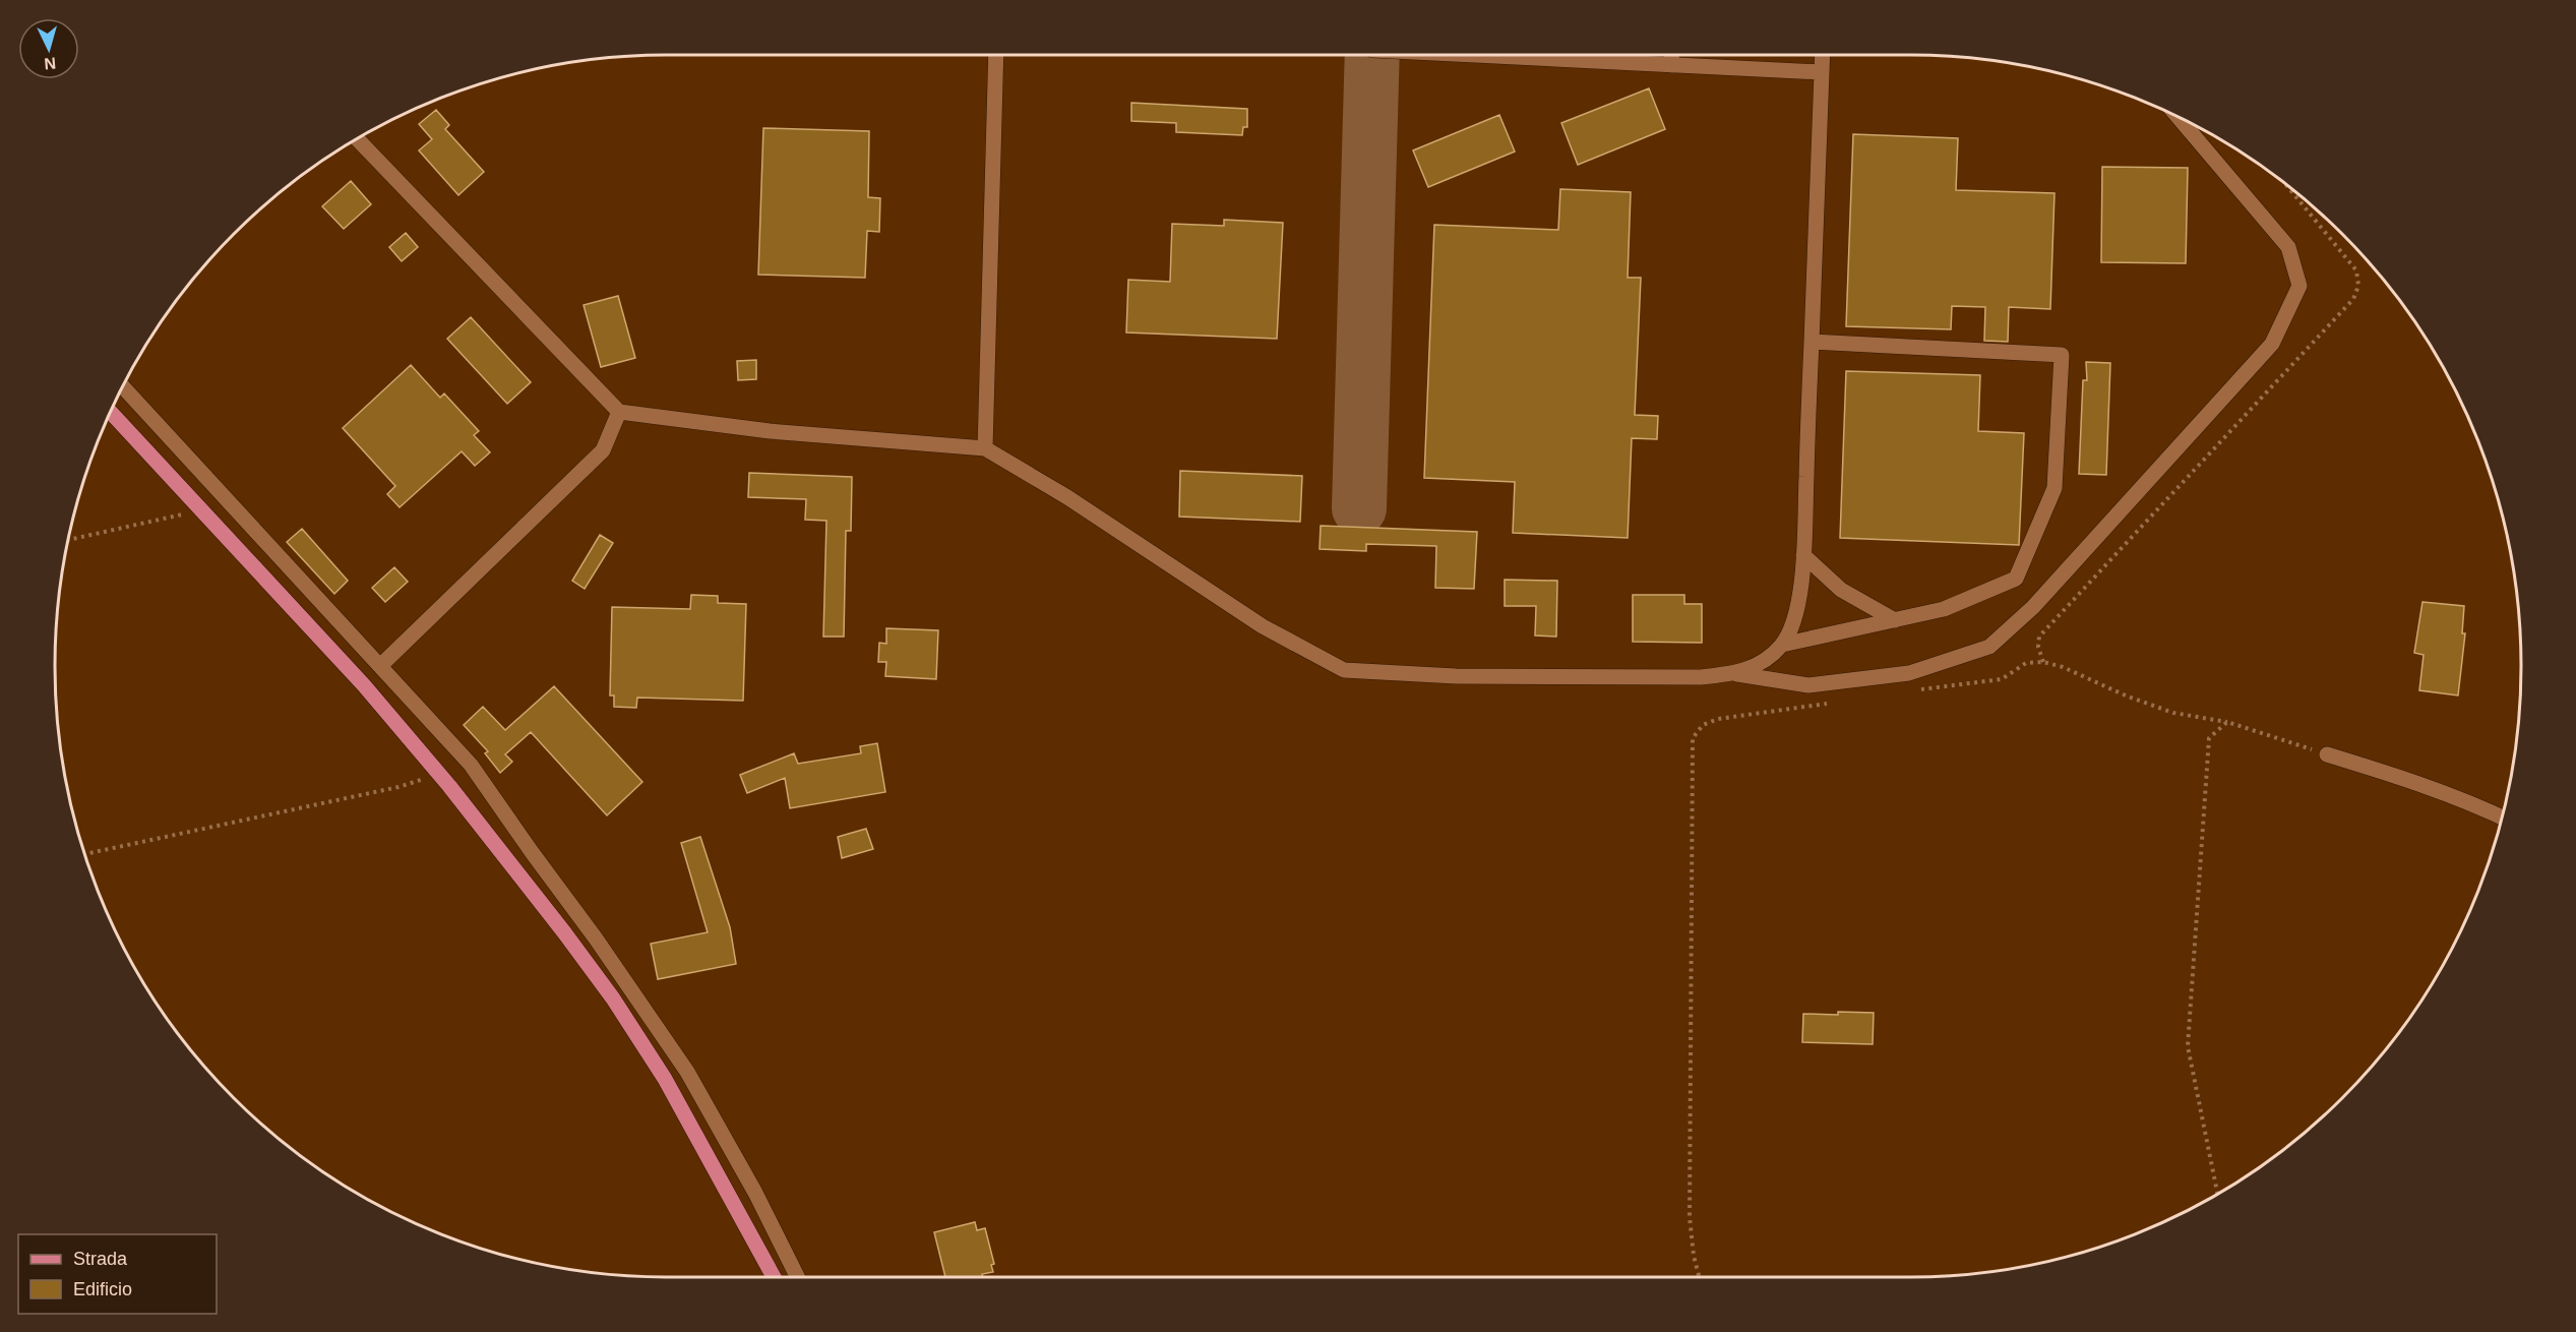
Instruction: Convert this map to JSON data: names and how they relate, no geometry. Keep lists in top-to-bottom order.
{
  "legend": ["Strada", "Edificio"],
  "north": "bottom"
}
